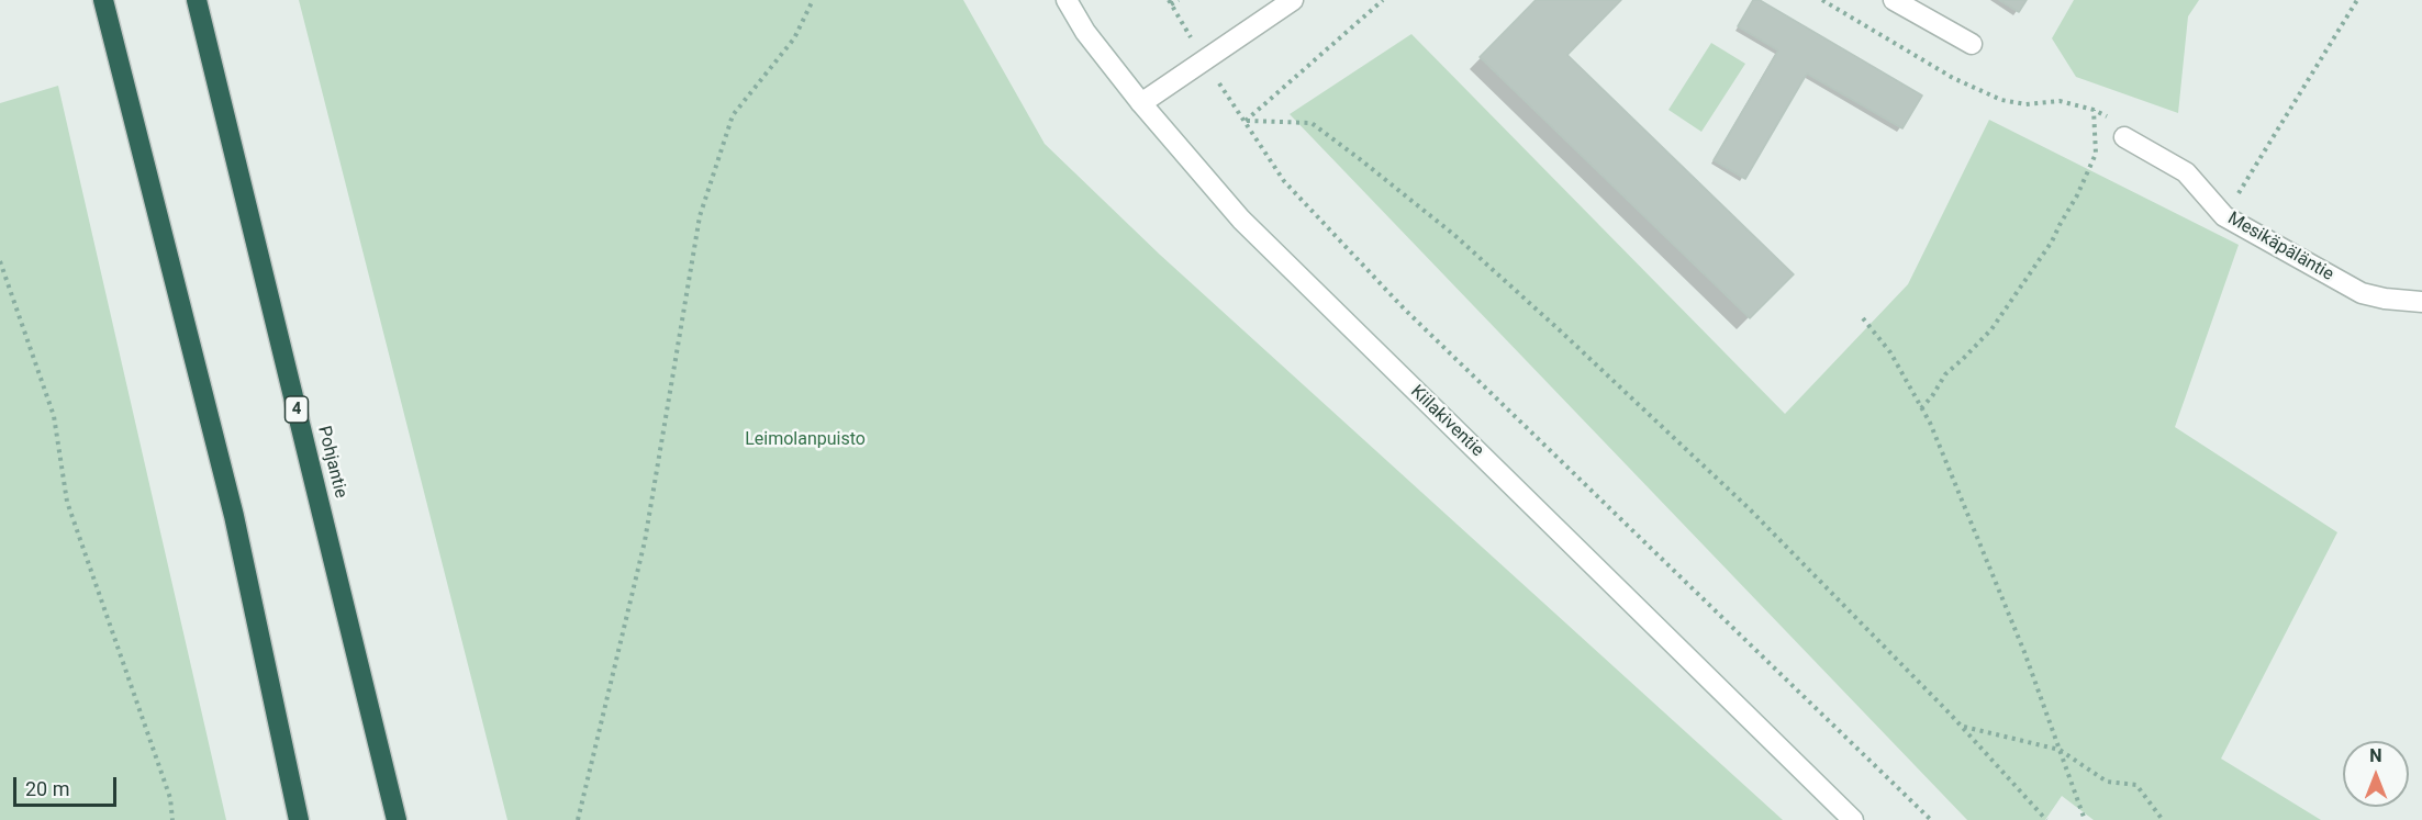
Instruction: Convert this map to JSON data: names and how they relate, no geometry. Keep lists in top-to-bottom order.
{
  "streets": {
    "highway": ["4", "Pohjantie"],
    "street": ["Mesikäpäläntie", "Kiilakiventie"]
  },
  "parks": ["Leimolanpuisto"],
  "scale_bar": "20 m",
  "north": "top"
}
